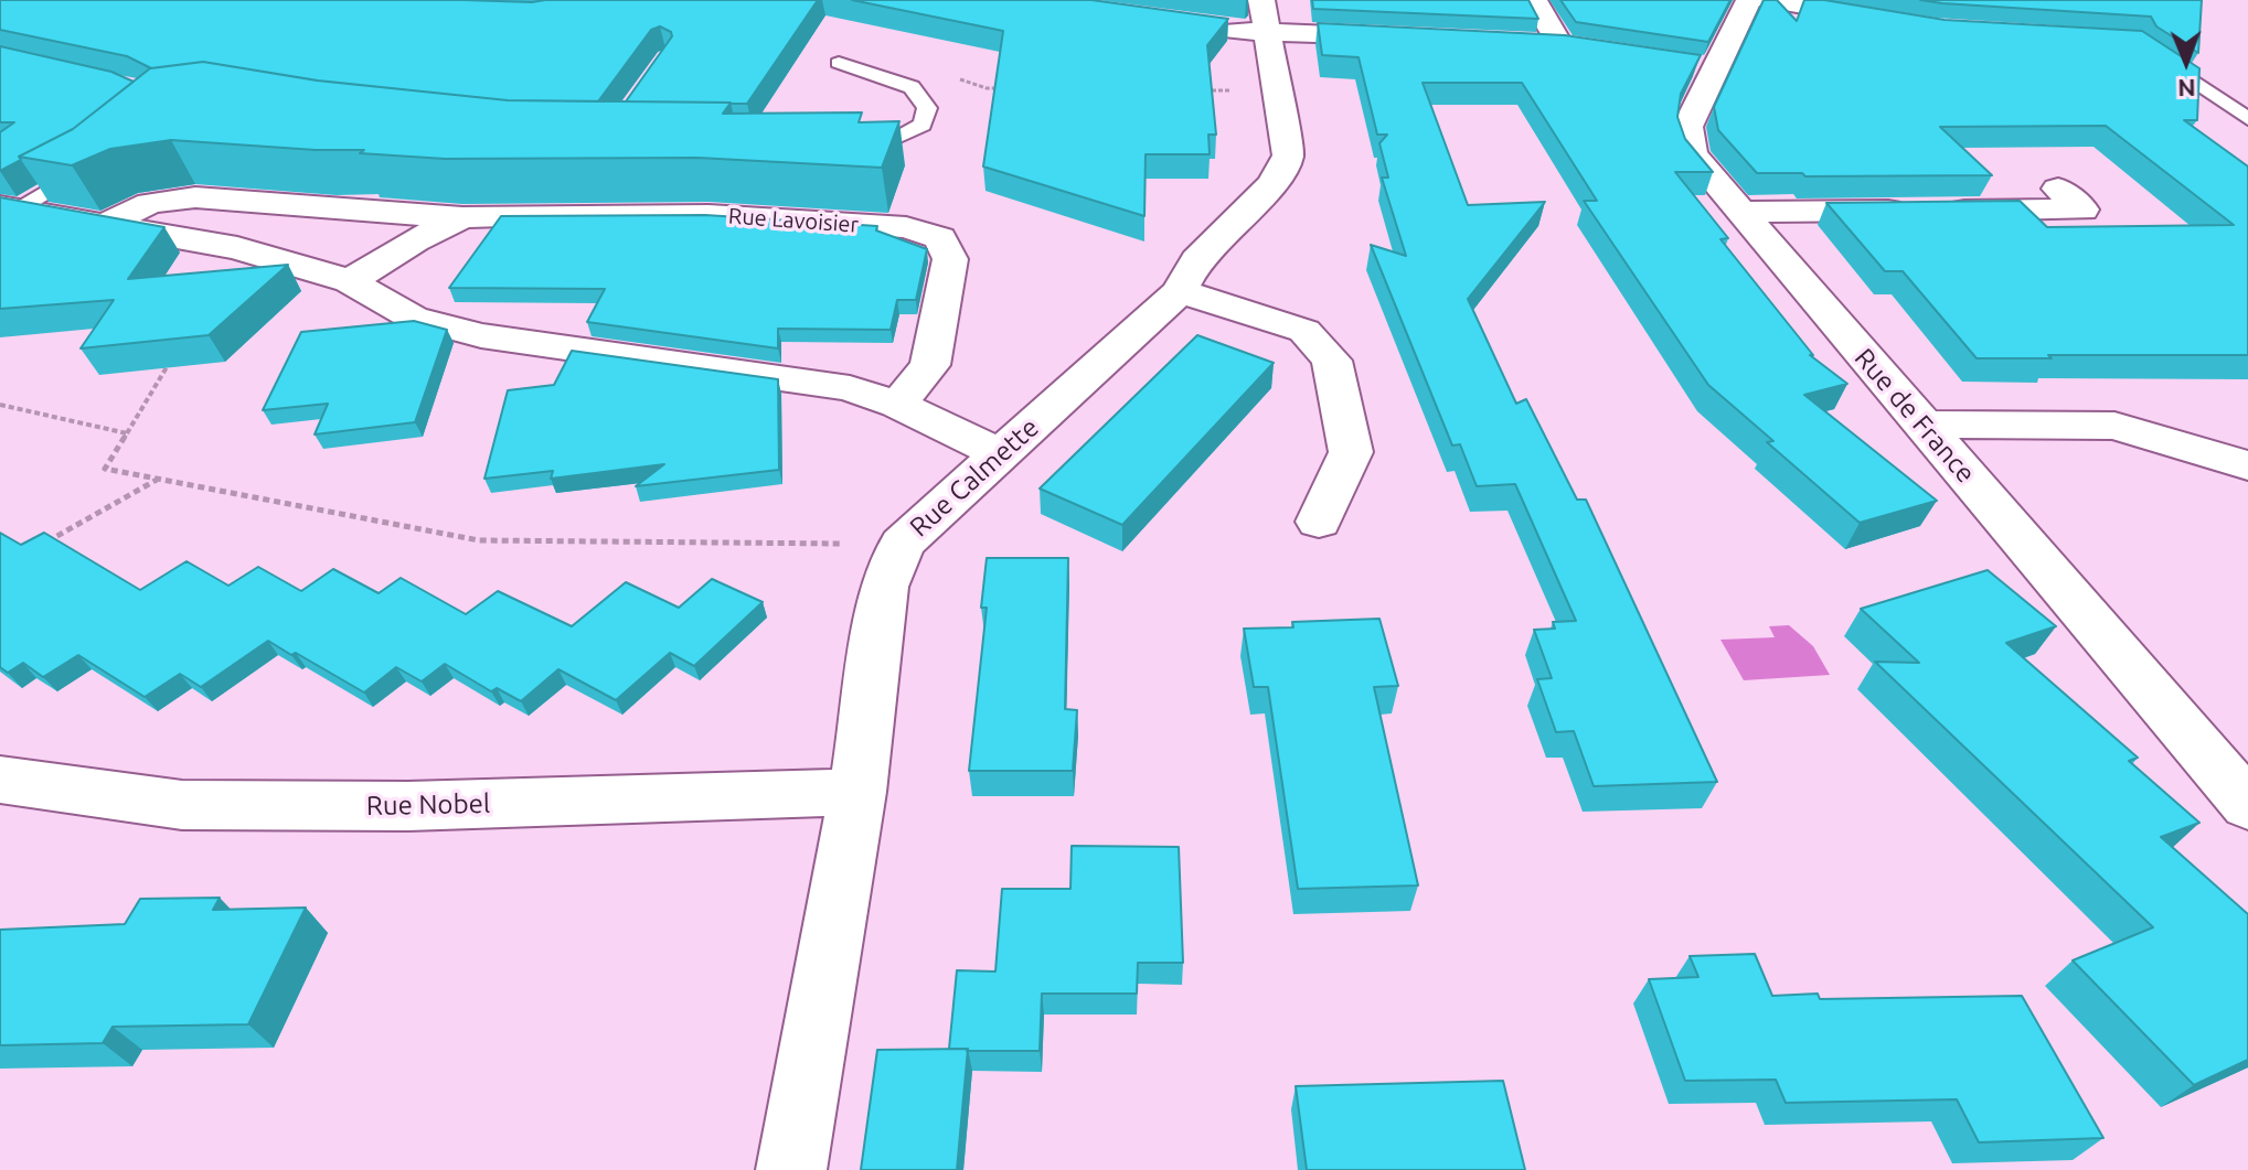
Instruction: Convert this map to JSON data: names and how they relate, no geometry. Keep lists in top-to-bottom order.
{
  "streets": {
    "street": [
      "Rue Lavoisier",
      "Rue de France",
      "Rue Calmette",
      "Rue Nobel"
    ]
  },
  "crossings": [
    ["Rue Calmette", "Rue Nobel"]
  ],
  "north": "bottom"
}
